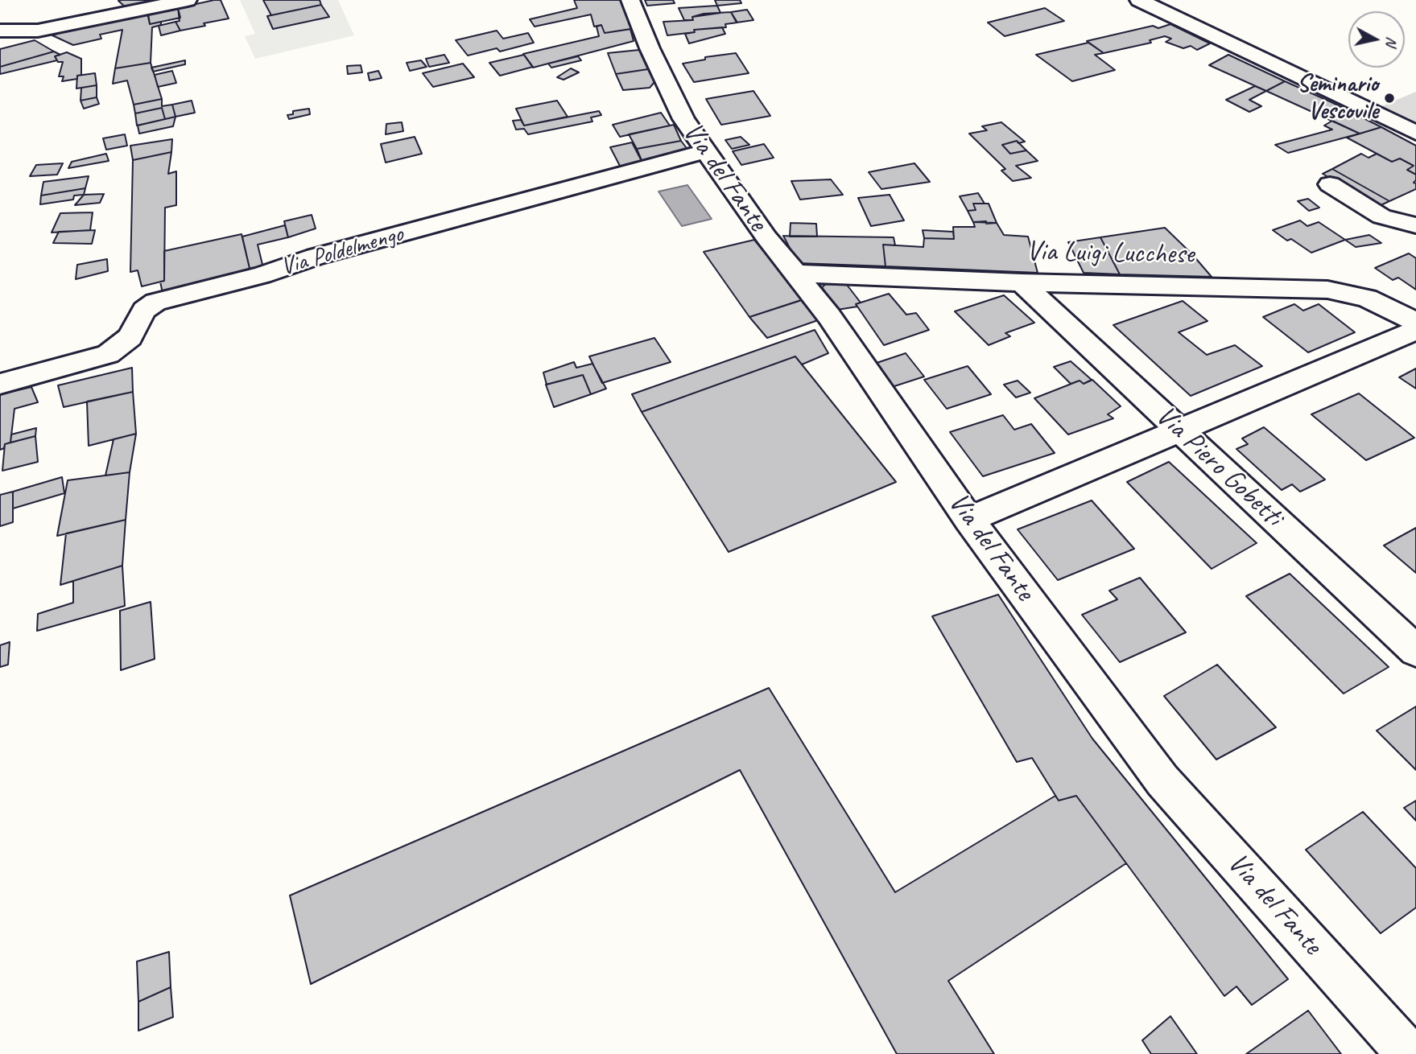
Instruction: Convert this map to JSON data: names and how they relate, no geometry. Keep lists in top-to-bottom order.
{
  "streets": {
    "street": [
      "Via del Fante",
      "Via Poldelmengo",
      "Via Luigi Lucchese",
      "Via Piero Gobetti"
    ]
  },
  "crossings": [
    ["Via del Fante", "Via Poldelmengo"],
    ["Via del Fante", "Via Luigi Lucchese"],
    ["Via Luigi Lucchese", "Via Piero Gobetti"]
  ],
  "places": ["Seminario Vescovile"],
  "north": "right"
}
